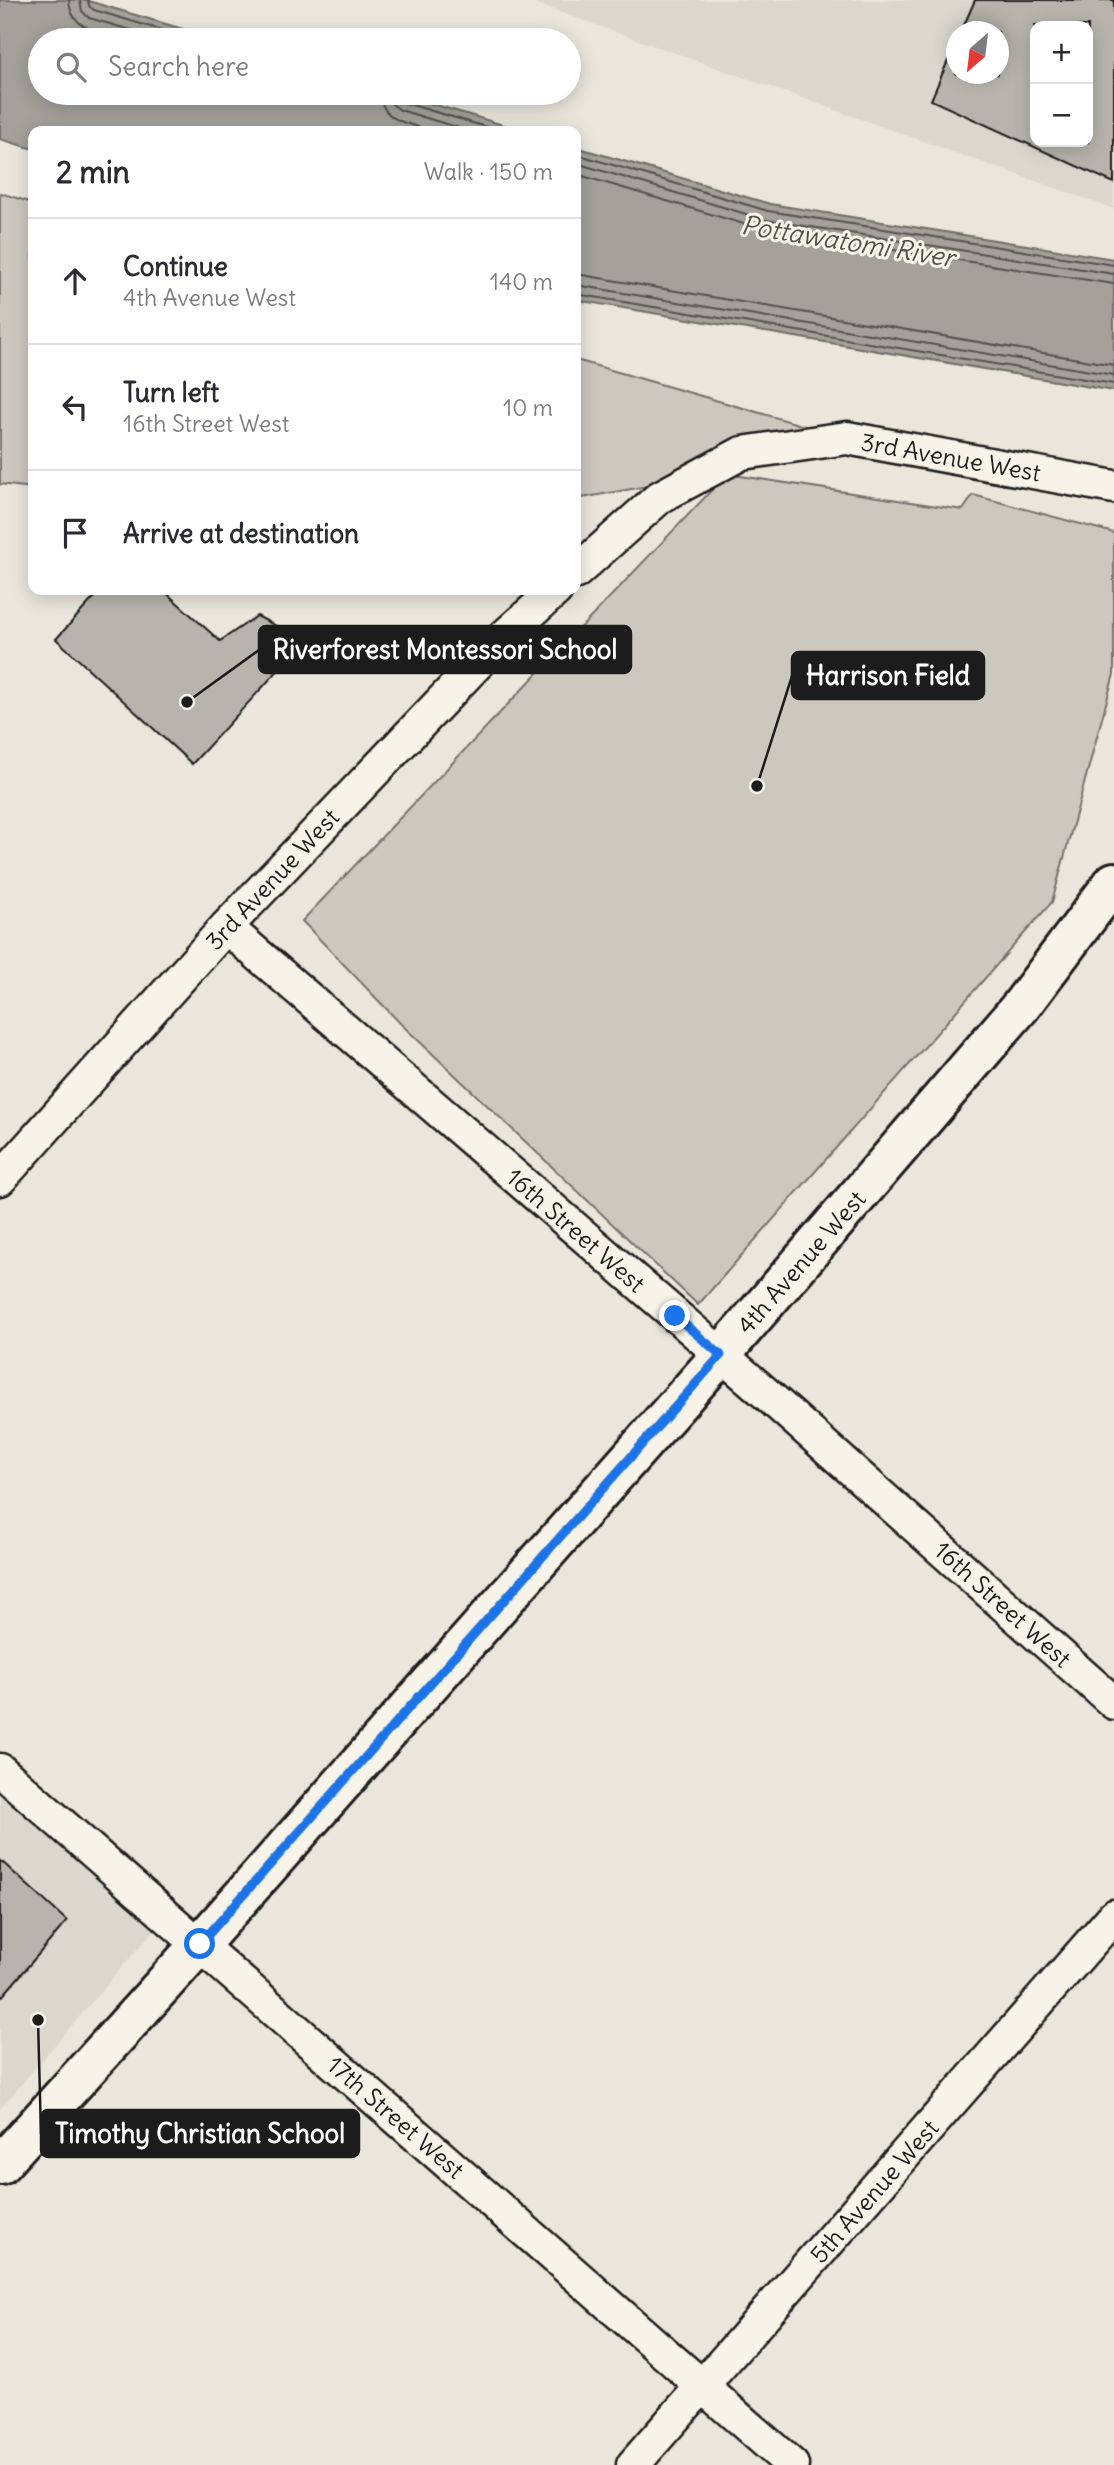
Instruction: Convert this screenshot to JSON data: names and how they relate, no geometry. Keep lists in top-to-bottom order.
{
  "streets": {
    "street": [
      "3rd Avenue West",
      "16th Street West",
      "4th Avenue West",
      "17th Street West",
      "5th Avenue West"
    ]
  },
  "crossings": [
    ["3rd Avenue West", "16th Street West"],
    ["16th Street West", "4th Avenue West"],
    ["4th Avenue West", "17th Street West"],
    ["17th Street West", "5th Avenue West"]
  ],
  "water": ["Pottawatomi River"],
  "places": ["Riverforest Montessori School", "Harrison Field", "Timothy Christian School"],
  "north": "bottom left",
  "page": {
    "map_buttons": ["+", "−"],
    "search": "Search here",
    "heading": ["2 min", "Walk · 150 m"],
    "list": [
      ["Continue", "4th Avenue West", "140 m"],
      ["Turn left", "16th Street West", "10 m"],
      "Arrive at destination"
    ]
  }
}
